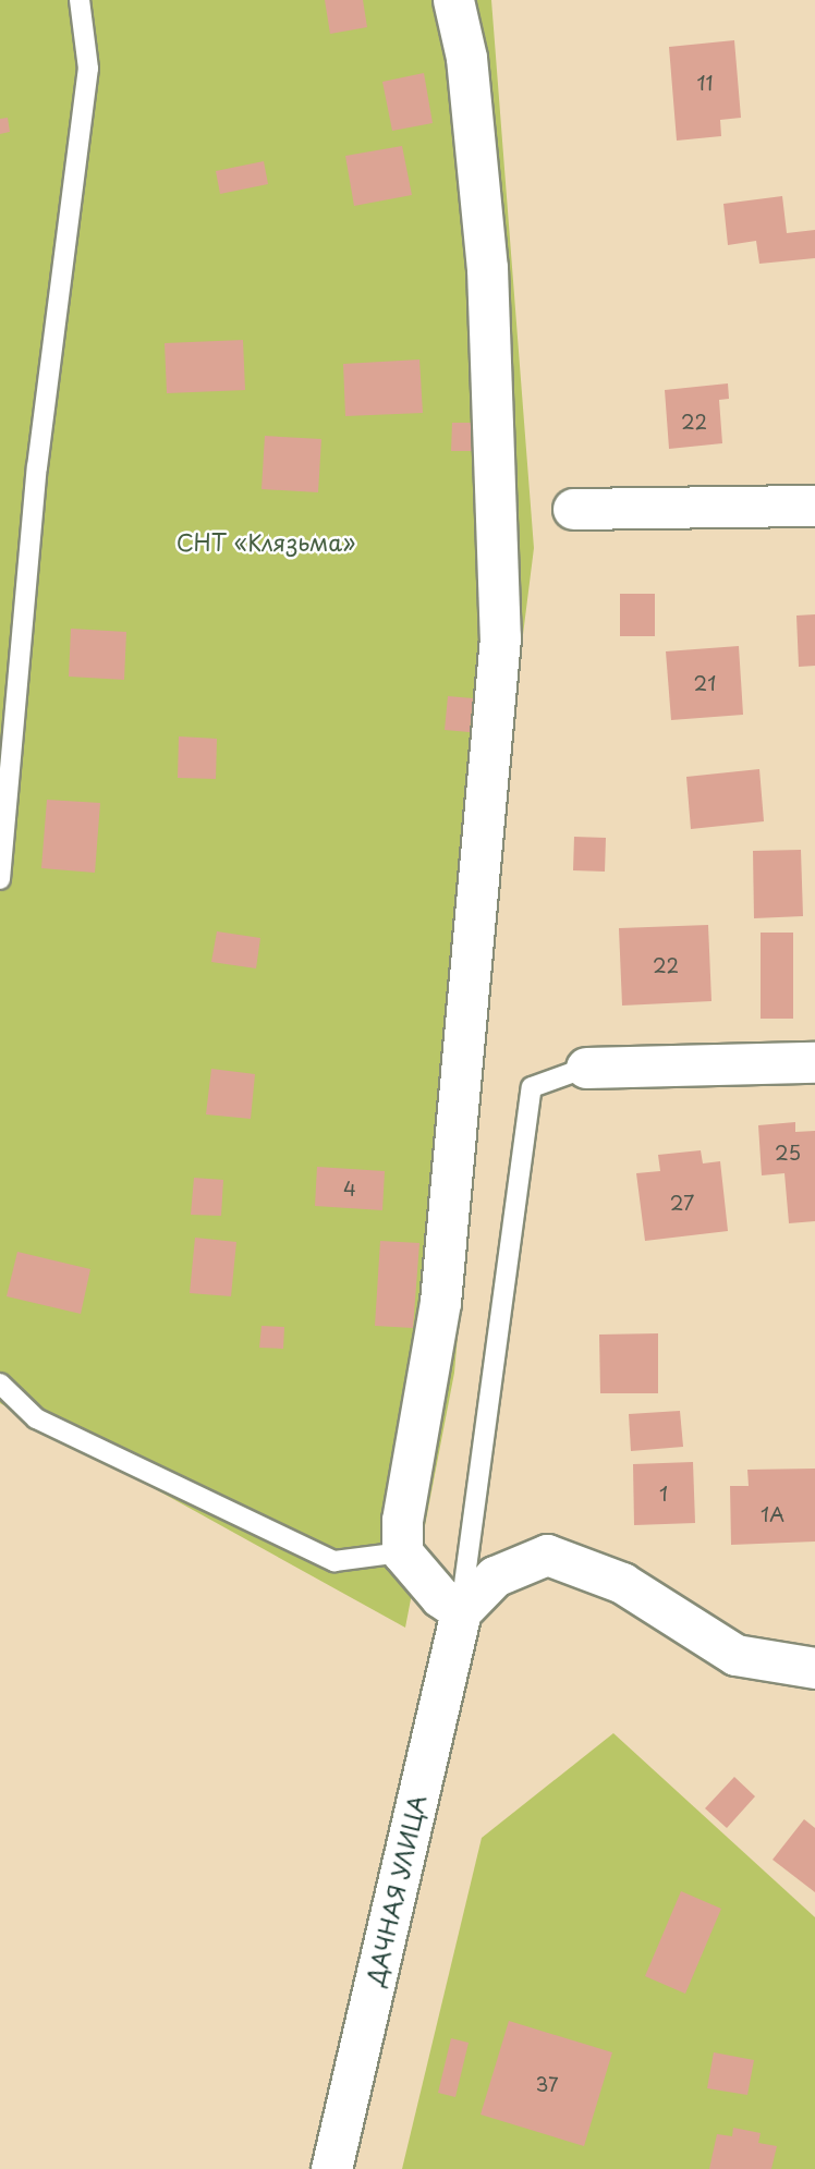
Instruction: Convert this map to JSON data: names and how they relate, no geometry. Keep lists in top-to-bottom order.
{
  "streets": {
    "street": ["ДАЧНАЯ УЛИЦА"]
  },
  "parks": ["СНТ «Клязьма»"],
  "house_numbers": [
    "11",
    "22",
    "21",
    "22",
    "25",
    "4",
    "27",
    "1",
    "1А",
    "37"
  ]
}
